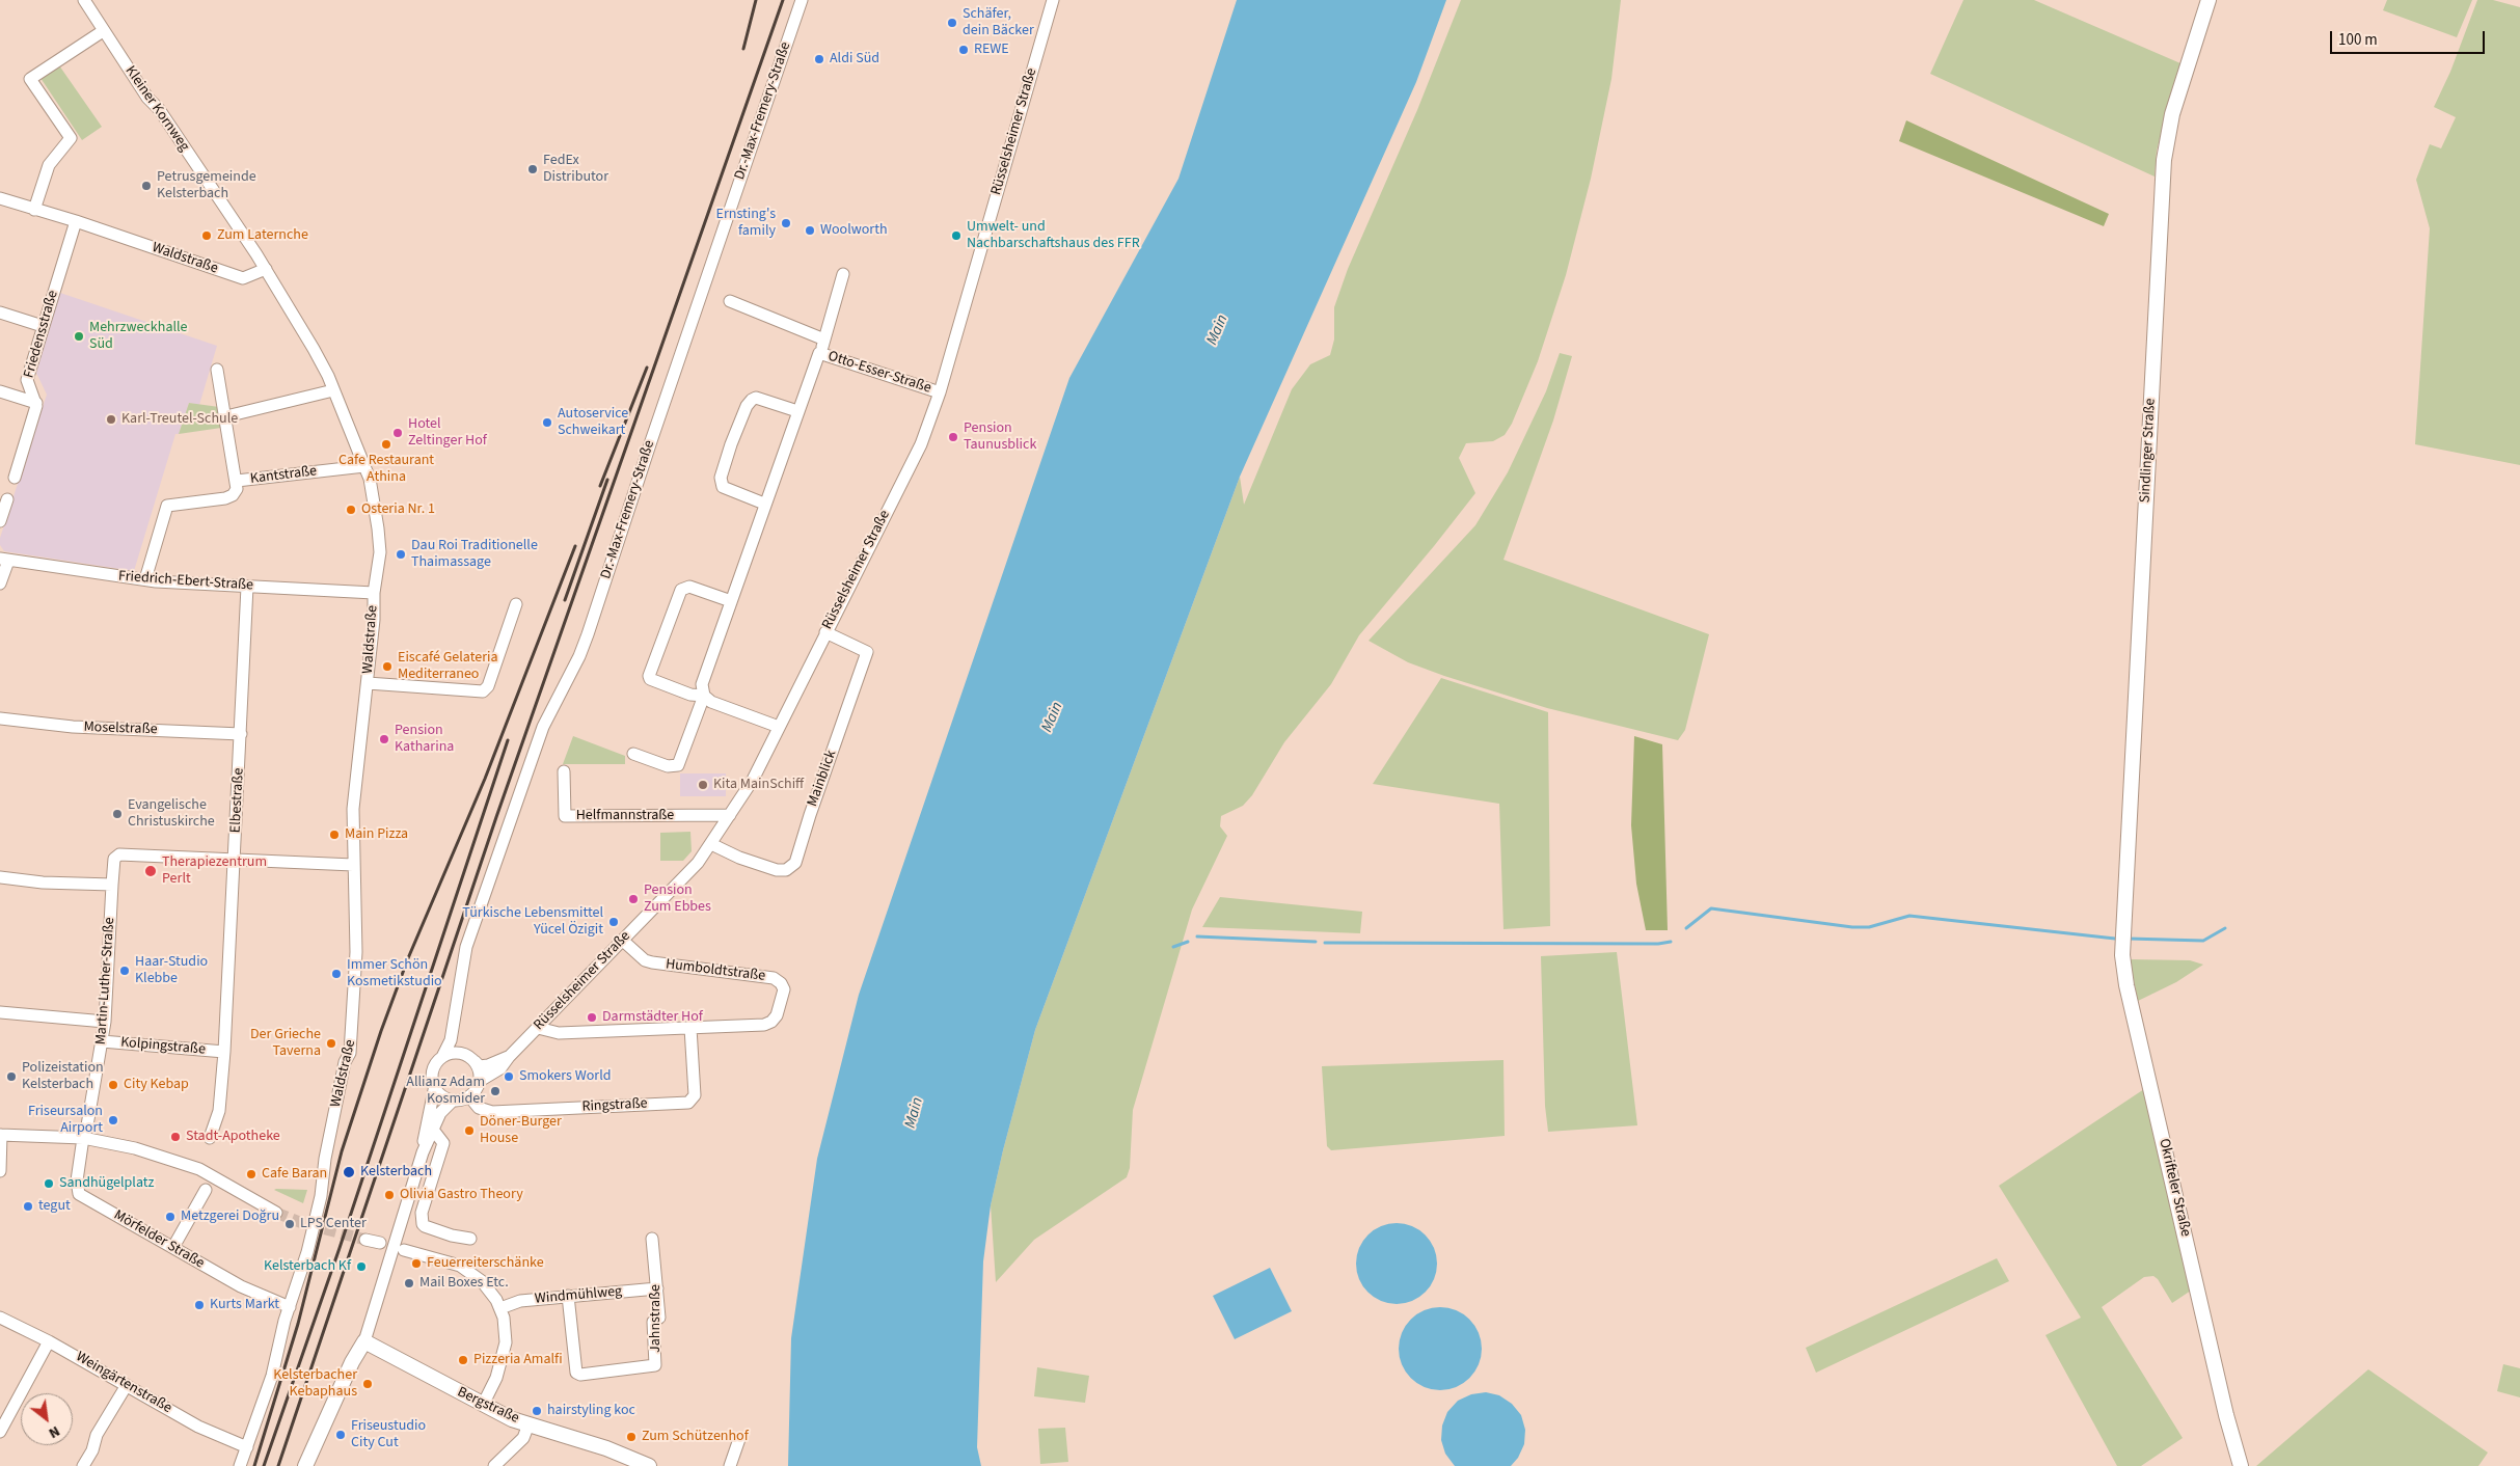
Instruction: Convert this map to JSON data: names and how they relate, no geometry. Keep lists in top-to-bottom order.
{
  "streets": {
    "street": [
      "Kleiner Kornweg",
      "Dr.-Max-Fremery-Straße",
      "Rüsselsheimer Straße",
      "Waldstraße",
      "Friedensstraße",
      "Otto-Esser-Straße",
      "Sindlinger Straße",
      "Kantstraße",
      "Friedrich-Ebert-Straße",
      "Moselstraße",
      "Mainblick",
      "Elbestraße",
      "Helfmannstraße",
      "Humboldtstraße",
      "Martin-Luther-Straße",
      "Kolpingstraße",
      "Ringstraße",
      "Okrifteler Straße",
      "Mörfelder Straße",
      "Windmühlweg",
      "Jahnstraße",
      "Weingärtenstraße",
      "Bergstraße"
    ]
  },
  "crossings": [
    ["Kleiner Kornweg", "Waldstraße"],
    ["Dr.-Max-Fremery-Straße", "Rüsselsheimer Straße"],
    ["Dr.-Max-Fremery-Straße", "Ringstraße"],
    ["Rüsselsheimer Straße", "Otto-Esser-Straße"],
    ["Rüsselsheimer Straße", "Mainblick"],
    ["Rüsselsheimer Straße", "Helfmannstraße"],
    ["Rüsselsheimer Straße", "Humboldtstraße"],
    ["Rüsselsheimer Straße", "Ringstraße"],
    ["Waldstraße", "Friedensstraße"],
    ["Waldstraße", "Kantstraße"],
    ["Waldstraße", "Friedrich-Ebert-Straße"],
    ["Waldstraße", "Martin-Luther-Straße"],
    ["Waldstraße", "Mörfelder Straße"],
    ["Waldstraße", "Weingärtenstraße"],
    ["Sindlinger Straße", "Okrifteler Straße"],
    ["Kantstraße", "Friedrich-Ebert-Straße"],
    ["Friedrich-Ebert-Straße", "Elbestraße"],
    ["Moselstraße", "Elbestraße"],
    ["Elbestraße", "Martin-Luther-Straße"],
    ["Elbestraße", "Kolpingstraße"],
    ["Humboldtstraße", "Ringstraße"],
    ["Martin-Luther-Straße", "Kolpingstraße"],
    ["Martin-Luther-Straße", "Mörfelder Straße"],
    ["Windmühlweg", "Jahnstraße"]
  ],
  "water": ["Main"],
  "places": [
    "Schäfer, dein Bäcker",
    "REWE",
    "Aldi Süd",
    "FedEx Distributor",
    "Petrusgemeinde Kelsterbach",
    "Ernsting's family",
    "Woolworth",
    "Zum Laternche",
    "Umwelt- und Nachbarschaftshaus des FFR",
    "Mehrzweckhalle Süd",
    "Karl-Treutel-Schule",
    "Autoservice Schweikart",
    "Hotel Zeltinger Hof",
    "Pension Taunusblick",
    "Cafe Restaurant Athina",
    "Osteria Nr. 1",
    "Dau Roi Traditionelle Thaimassage",
    "Eiscafé Gelateria Mediterraneo",
    "Pension Katharina",
    "Kita MainSchiff",
    "Evangelische Christuskirche",
    "Main Pizza",
    "Therapiezentrum Perlt",
    "Pension Zum Ebbes",
    "Türkische Lebensmittel Yücel Özigit",
    "Haar-Studio Klebbe",
    "Immer Schön Kosmetikstudio",
    "Darmstädter Hof",
    "Der Grieche Taverna",
    "Polizeistation Kelsterbach",
    "Smokers World",
    "City Kebap",
    "Allianz Adam Kosmider",
    "Friseursalon Airport",
    "Döner-Burger House",
    "Stadt-Apotheke",
    "Kelsterbach",
    "Cafe Baran",
    "Sandhügelplatz",
    "Olivia Gastro Theory",
    "tegut",
    "Metzgerei Doğru",
    "LPS Center",
    "Feuerreiterschänke",
    "Kelsterbach Kf",
    "Mail Boxes Etc.",
    "Kurts Markt",
    "Pizzeria Amalfi",
    "Kelsterbacher Kebaphaus",
    "hairstyling koc",
    "Friseustudio City Cut",
    "Zum Schützenhof"
  ],
  "scale_bar": "100 m",
  "north": "bottom right"
}
